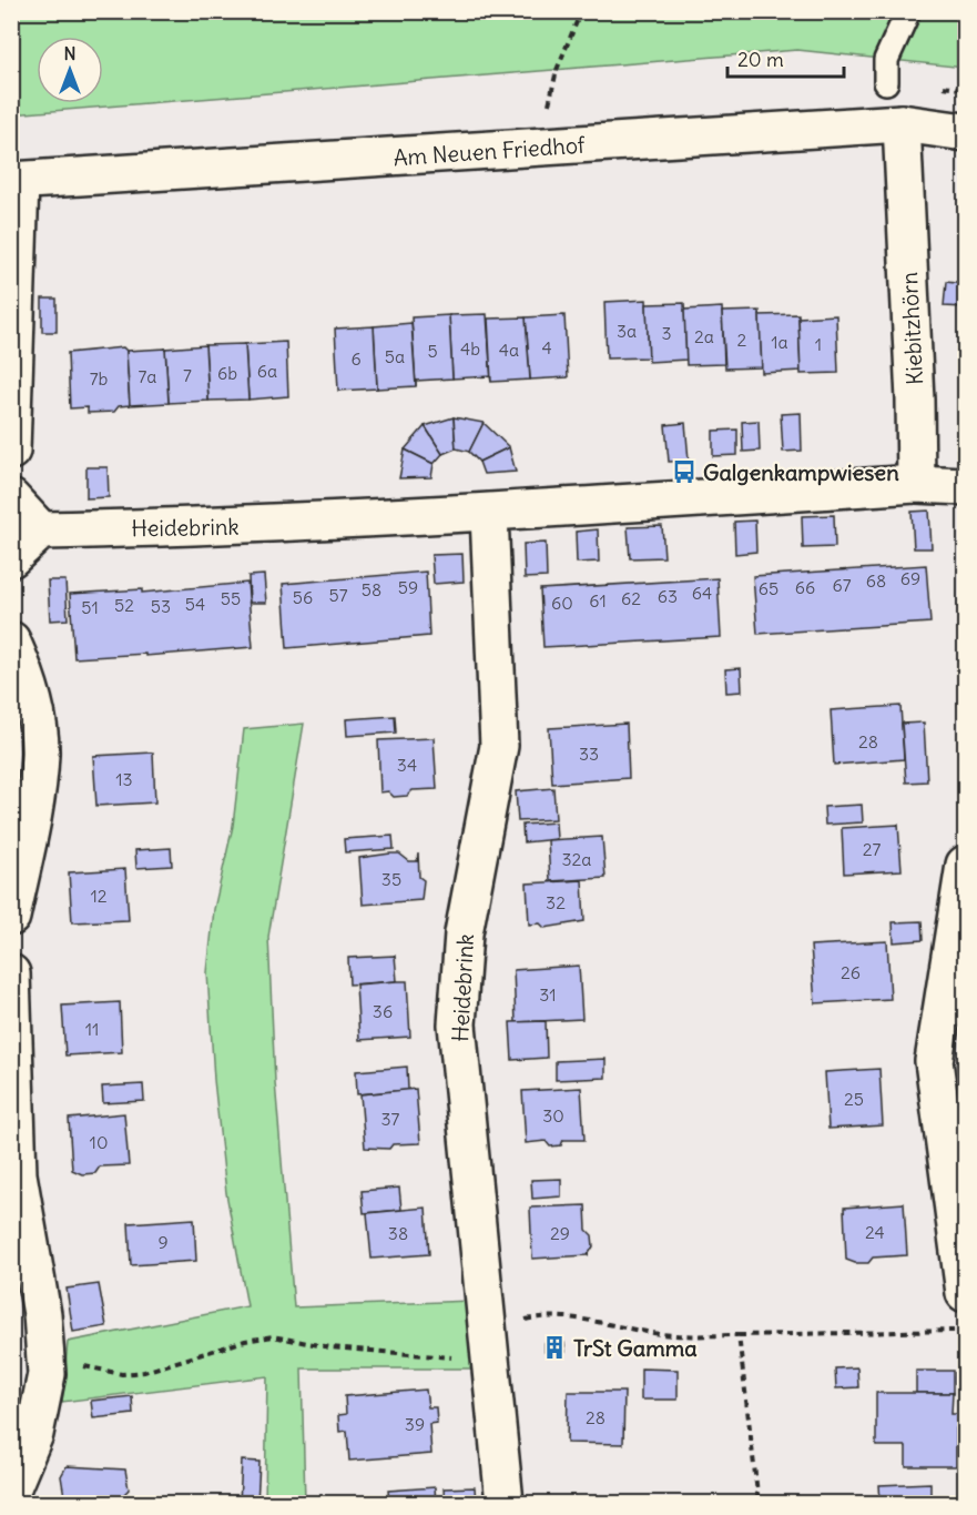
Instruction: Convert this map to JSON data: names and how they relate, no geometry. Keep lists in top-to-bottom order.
{
  "streets": {
    "street": ["Am Neuen Friedhof", "Kiebitzhörn", "Heidebrink"]
  },
  "crossings": [
    ["Am Neuen Friedhof", "Kiebitzhörn"],
    ["Kiebitzhörn", "Heidebrink"]
  ],
  "places": {
    "bus stop": ["Galgenkampwiesen"],
    "building": ["TrSt Gamma"]
  },
  "house_numbers": [
    "3a",
    "3",
    "2a",
    "2",
    "1a",
    "1",
    "4",
    "4b",
    "4a",
    "5",
    "5a",
    "6",
    "6a",
    "6b",
    "7",
    "7a",
    "7b",
    "69",
    "68",
    "67",
    "59",
    "66",
    "65",
    "58",
    "64",
    "57",
    "63",
    "56",
    "55",
    "62",
    "61",
    "60",
    "54",
    "52",
    "53",
    "51",
    "28",
    "33",
    "34",
    "13",
    "27",
    "32a",
    "35",
    "12",
    "32",
    "26",
    "31",
    "36",
    "11",
    "25",
    "30",
    "37",
    "10",
    "24",
    "38",
    "29",
    "9",
    "28",
    "39"
  ],
  "scale_bar": "20 m",
  "north": "top"
}
